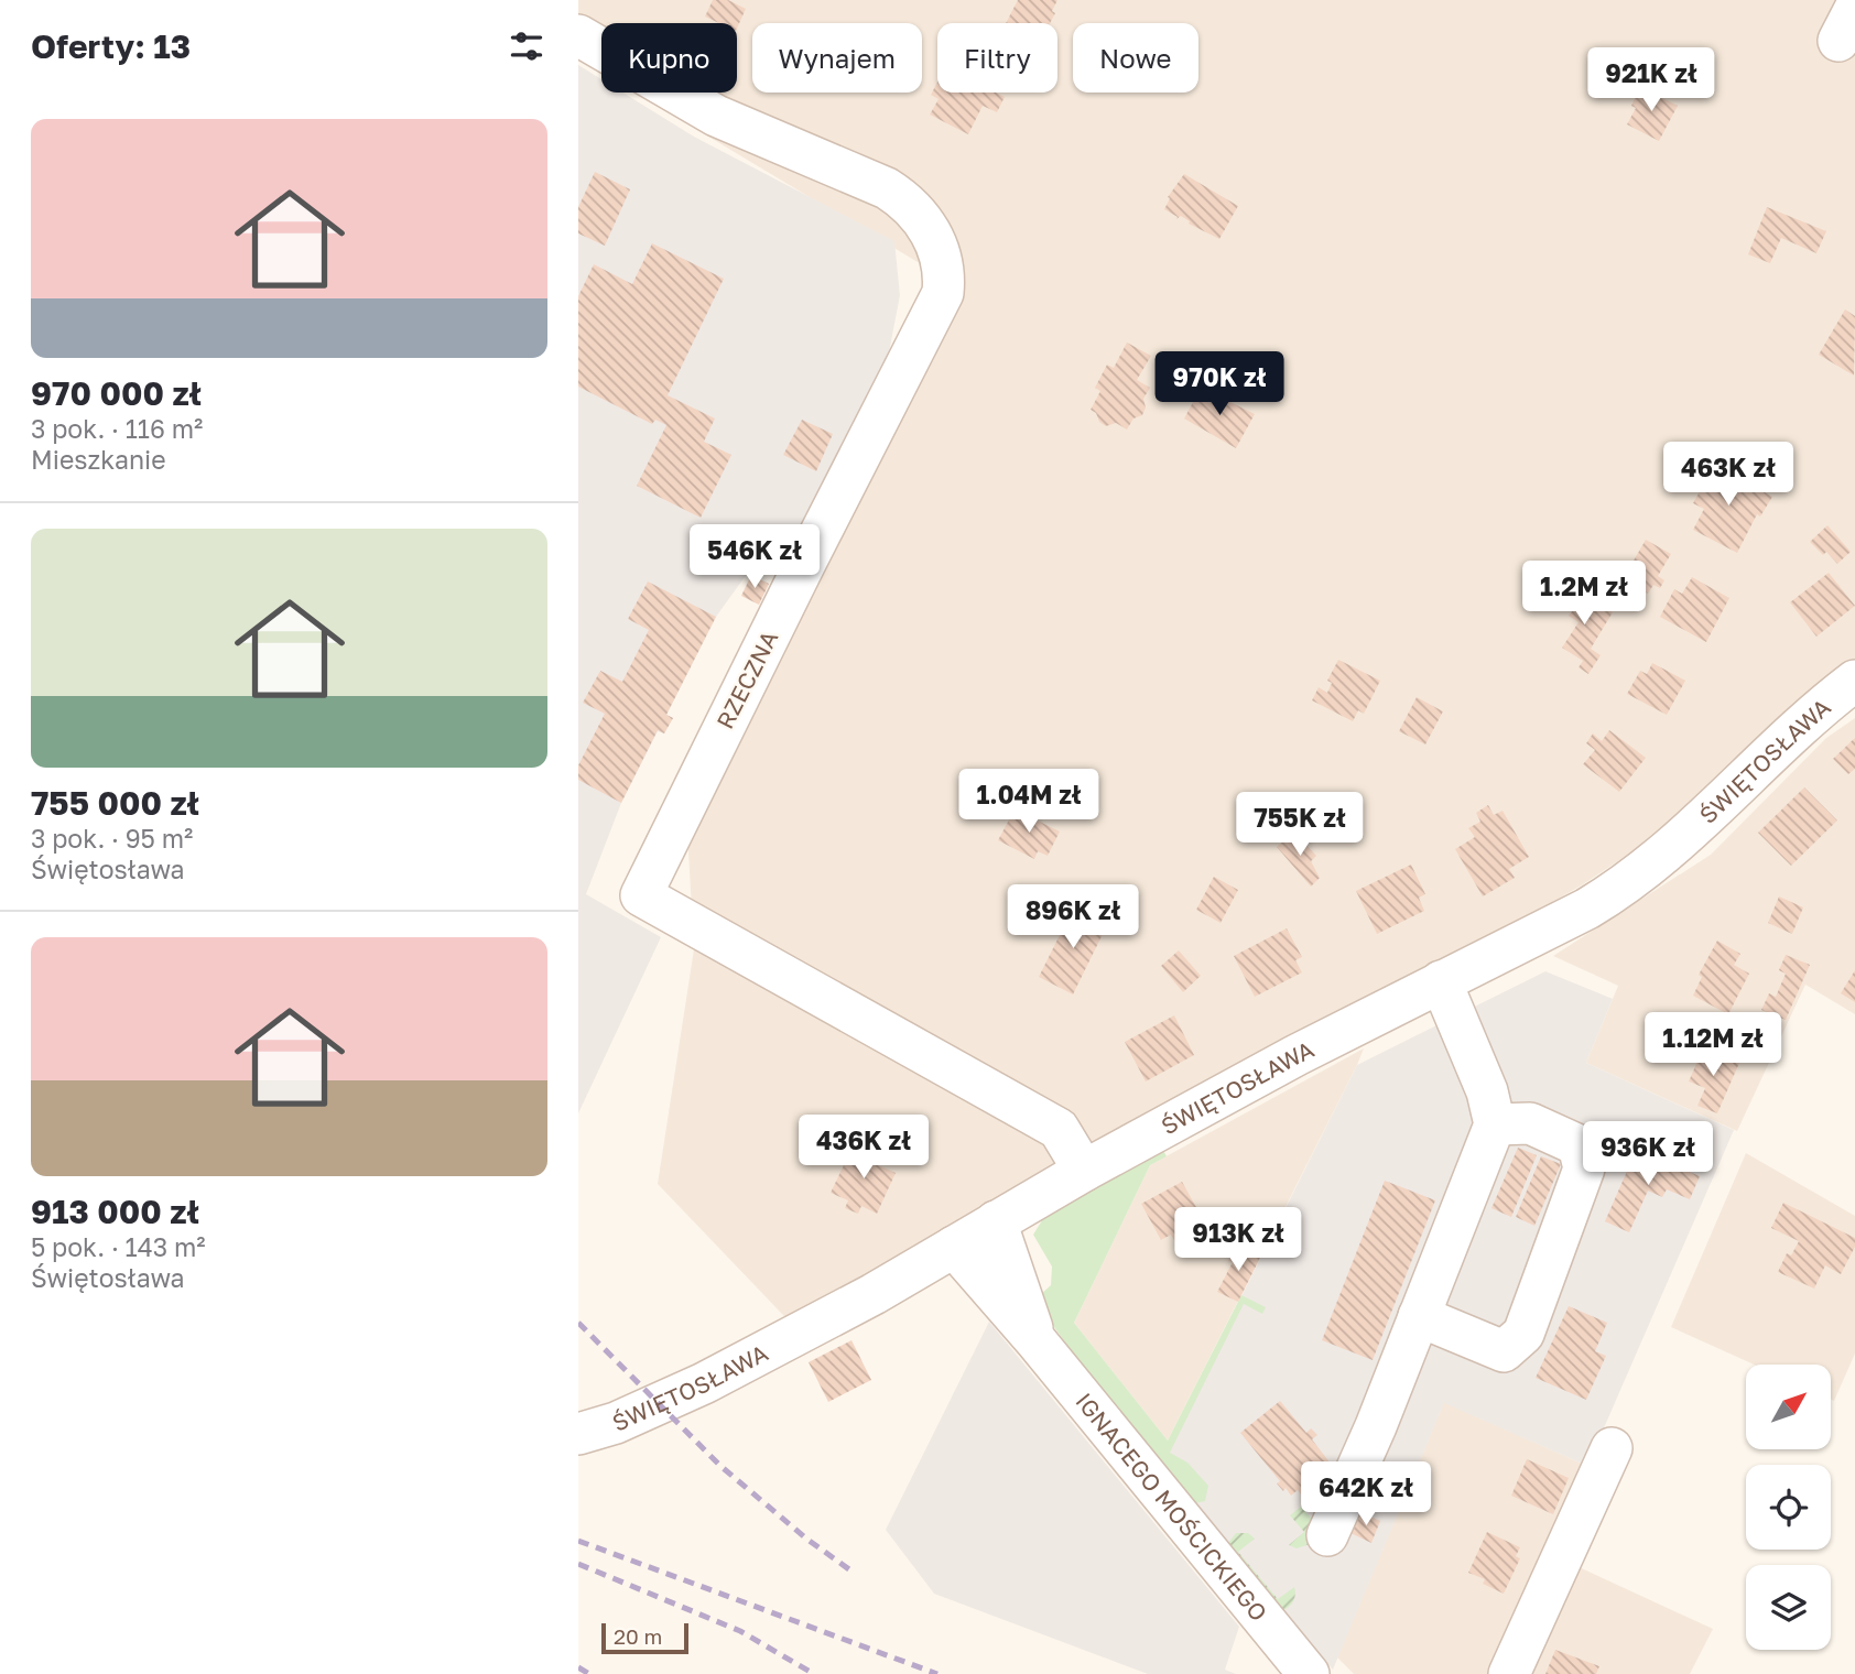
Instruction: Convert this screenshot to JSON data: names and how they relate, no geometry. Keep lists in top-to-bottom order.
{
  "streets": {
    "street": ["RZECZNA", "ŚWIĘTOSŁAWA", "IGNACEGO MOŚCICKIEGO"]
  },
  "crossings": [
    ["RZECZNA", "ŚWIĘTOSŁAWA"],
    ["ŚWIĘTOSŁAWA", "IGNACEGO MOŚCICKIEGO"]
  ],
  "scale_bar": "20 m",
  "north": "top right",
  "page": {
    "heading": "Oferty: 13",
    "chip": [
      "Kupno",
      "Wynajem",
      "Filtry",
      "Nowe"
    ],
    "price": [
      "921K zł",
      "970K zł",
      "463K zł",
      "546K zł",
      "1.2M zł",
      "1.04M zł",
      "755K zł",
      "896K zł",
      "1.12M zł",
      "436K zł",
      "936K zł",
      "913K zł",
      "642K zł"
    ],
    "list": [
      {
        "name": "970 000 zł",
        "note": "3 pok. · 116 m² · Mieszkanie"
      },
      {
        "name": "755 000 zł",
        "note": "3 pok. · 95 m² · Świętosława"
      },
      {
        "name": "913 000 zł",
        "note": "5 pok. · 143 m² · Świętosława"
      }
    ],
    "scale": "20 m"
  }
}
